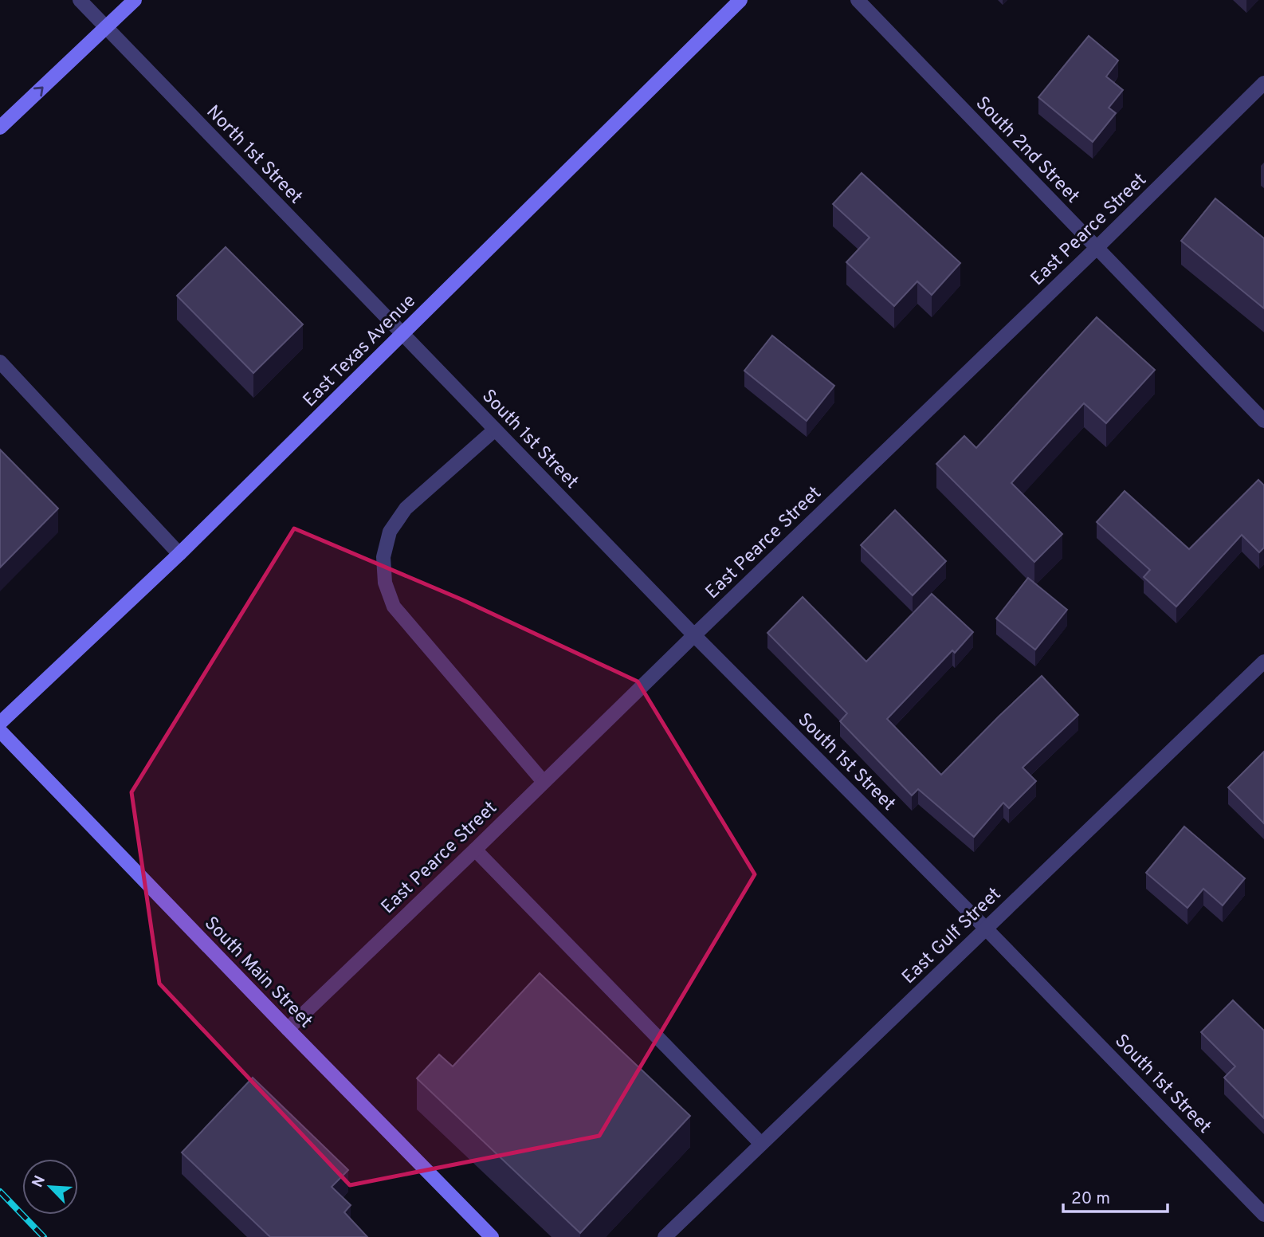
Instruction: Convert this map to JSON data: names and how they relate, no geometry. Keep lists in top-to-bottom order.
{
  "streets": {
    "main road": ["East Texas Avenue", "South Main Street"],
    "street": [
      "South 2nd Street",
      "North 1st Street",
      "East Pearce Street",
      "South 1st Street",
      "East Gulf Street"
    ]
  },
  "crossings": [
    ["South 2nd Street", "East Pearce Street"],
    ["North 1st Street", "East Texas Avenue"],
    ["North 1st Street", "South 1st Street"],
    ["East Pearce Street", "South 1st Street"],
    ["East Pearce Street", "South Main Street"],
    ["East Texas Avenue", "South 1st Street"],
    ["South 1st Street", "East Gulf Street"]
  ],
  "scale_bar": "20 m",
  "north": "top left"
}
